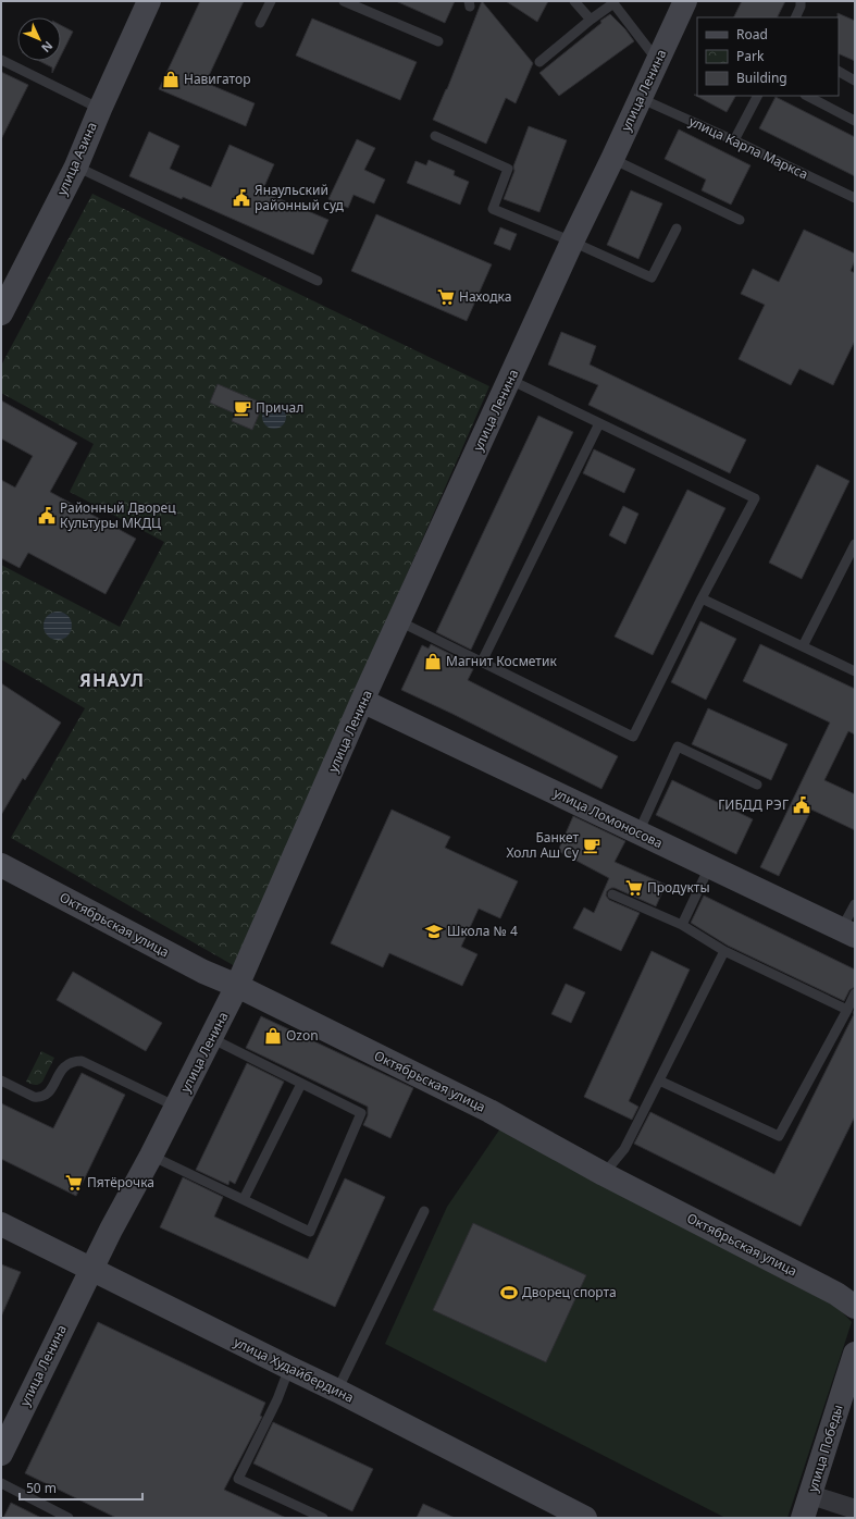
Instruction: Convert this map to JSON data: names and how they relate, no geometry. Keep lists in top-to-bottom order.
{
  "streets": {
    "street": [
      "улица Ленина",
      "улица Азина",
      "улица Ломоносова",
      "Октябрьская улица",
      "улица Худайбердина",
      "улица Победы"
    ],
    "lane": ["улица Карла Маркса"]
  },
  "crossings": [
    ["улица Ленина", "улица Карла Маркса"],
    ["улица Ленина", "улица Ломоносова"],
    ["улица Ленина", "Октябрьская улица"],
    ["улица Ленина", "улица Худайбердина"]
  ],
  "districts": ["ЯНАУЛ"],
  "places": {
    "shop": ["Навигатор", "Магнит Косметик", "Ozon"],
    "public building": ["Янаульский районный суд", "Районный Дворец Культуры МКДЦ", "ГИБДД РЭГ"],
    "supermarket": ["Находка", "Продукты", "Пятёрочка"],
    "cafe": ["Причал", "Банкет Холл Аш Су"],
    "school or university": ["Школа № 4"],
    "sports": ["Дворец спорта"]
  },
  "legend": ["Road", "Park", "Building"],
  "scale_bar": "50 m",
  "north": "bottom right"
}
